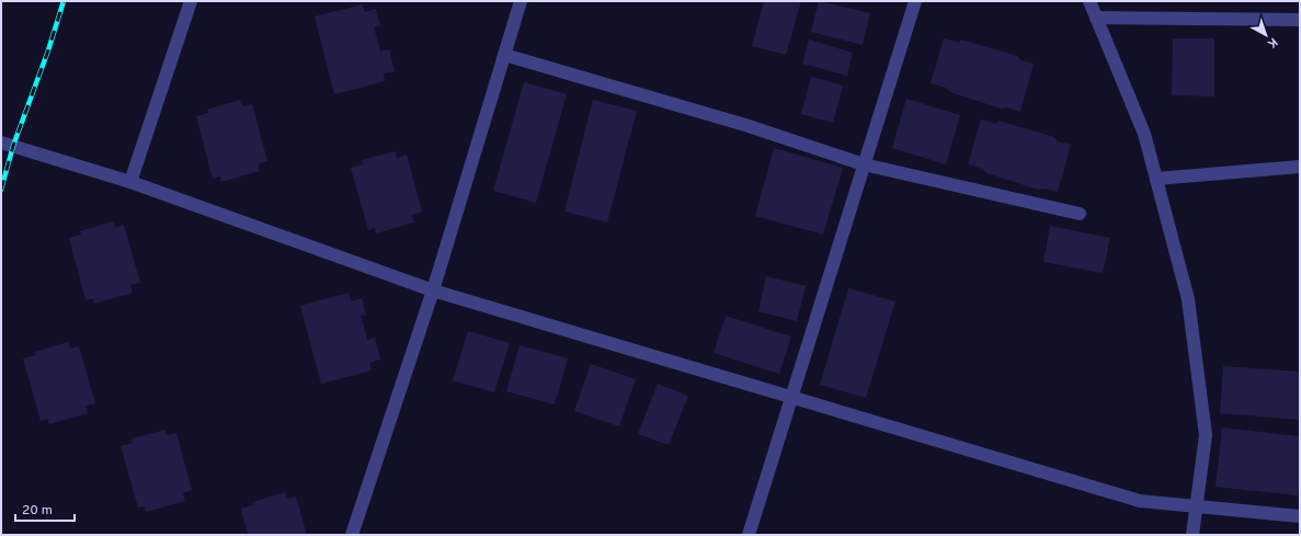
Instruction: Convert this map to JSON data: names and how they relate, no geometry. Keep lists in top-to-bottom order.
{
  "scale_bar": "20 m",
  "north": "bottom right"
}
